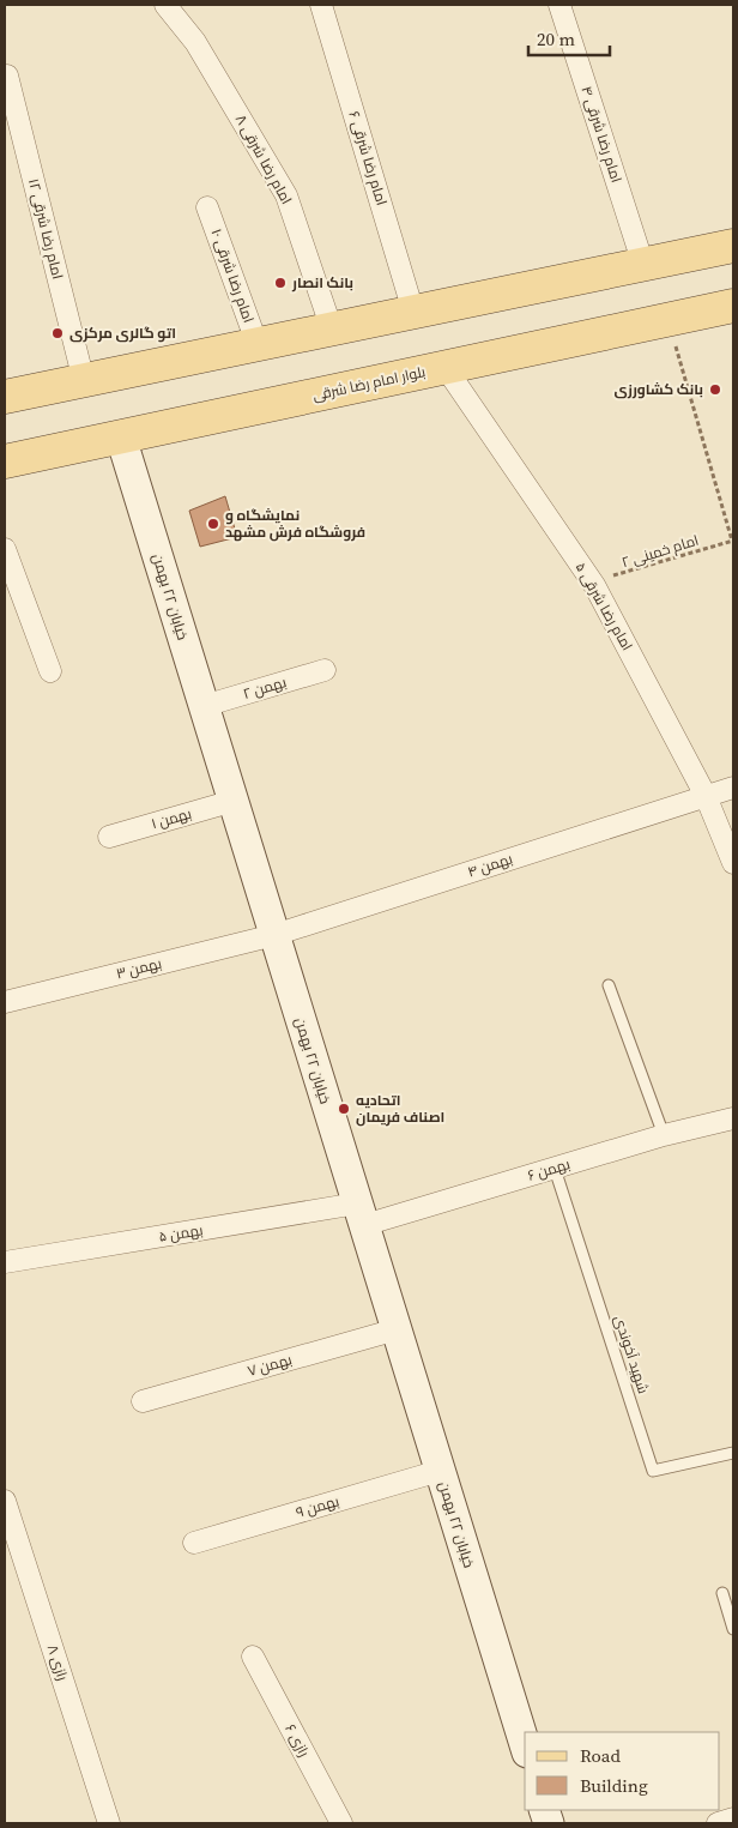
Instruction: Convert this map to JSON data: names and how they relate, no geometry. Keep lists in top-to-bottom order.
{
  "streets": {
    "main road": ["بلوار امام رضا شرقی"],
    "street": [
      "امام رضا شرقی ۴",
      "امام رضا شرقی ۶",
      "امام رضا شرقی ۸",
      "امام رضا شرقی ۱۲",
      "امام رضا شرقی ۱۰",
      "خیابان ۲۲ بهمن",
      "امام رضا شرقی ۵",
      "بهمن ۲",
      "بهمن ۱",
      "بهمن ۴",
      "بهمن ۳",
      "بهمن ۶",
      "بهمن ۵",
      "بهمن ۷",
      "بهمن ۹",
      "رازی ۸",
      "رازی ۶"
    ],
    "lane": ["شهید آخوندی"],
    "path": ["امام خمینی ۲"]
  },
  "crossings": [
    ["بلوار امام رضا شرقی", "خیابان ۲۲ بهمن"],
    ["بلوار امام رضا شرقی", "امام رضا شرقی ۵"],
    ["امام خمینی ۲", "امام رضا شرقی ۵"],
    ["خیابان ۲۲ بهمن", "بهمن ۲"],
    ["خیابان ۲۲ بهمن", "بهمن ۱"],
    ["خیابان ۲۲ بهمن", "بهمن ۴"],
    ["خیابان ۲۲ بهمن", "بهمن ۳"],
    ["خیابان ۲۲ بهمن", "بهمن ۶"],
    ["خیابان ۲۲ بهمن", "بهمن ۵"],
    ["خیابان ۲۲ بهمن", "بهمن ۷"],
    ["خیابان ۲۲ بهمن", "بهمن ۹"],
    ["امام رضا شرقی ۵", "بهمن ۴"],
    ["بهمن ۴", "بهمن ۳"],
    ["بهمن ۶", "بهمن ۵"],
    ["بهمن ۶", "شهید آخوندی"]
  ],
  "places": [
    "بانک انصار",
    "اتو گالری مرکزی",
    "بانک کشاورزی",
    "نمایشگاه و فروشگاه فرش مشهد",
    "اتحادیه اصناف فریمان"
  ],
  "legend": ["Road", "Building"],
  "scale_bar": "20 m"
}
